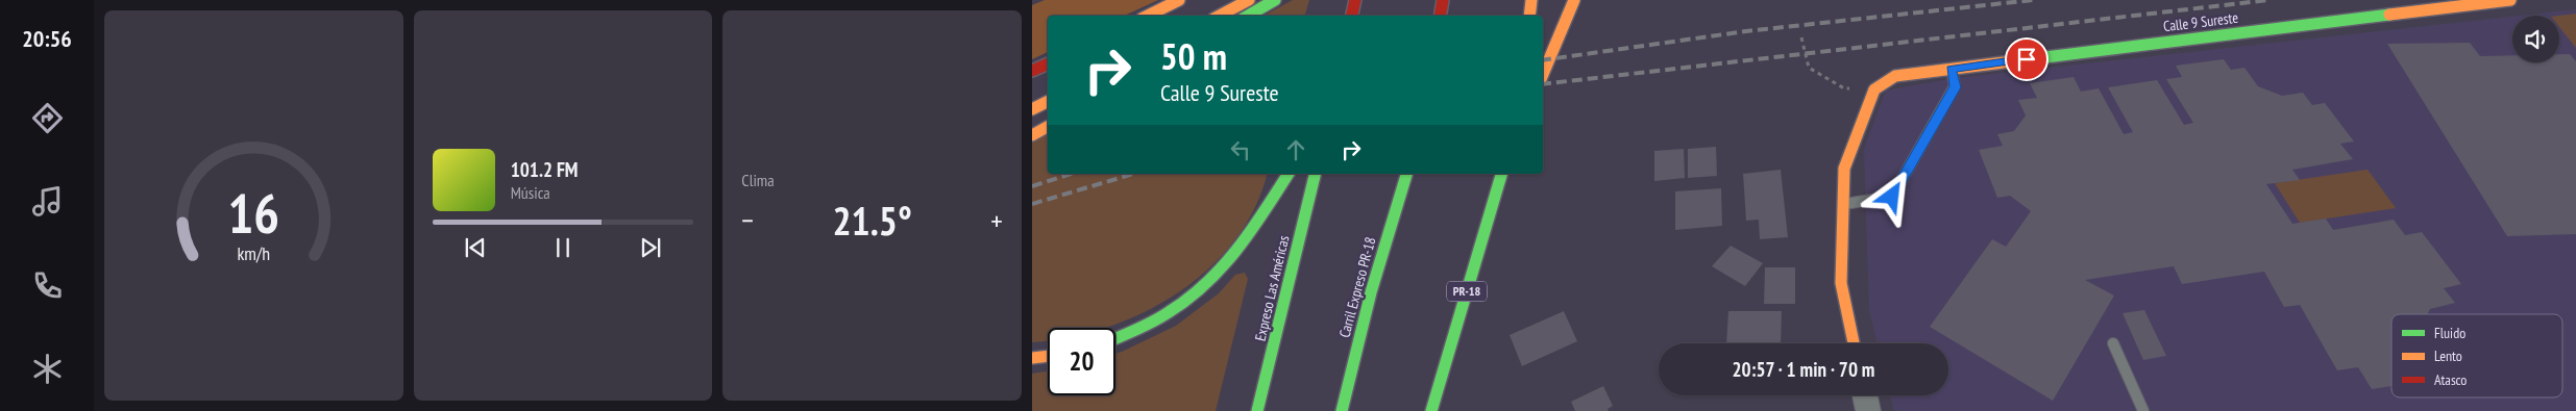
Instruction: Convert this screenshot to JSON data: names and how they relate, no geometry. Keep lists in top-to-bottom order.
{
  "streets": {
    "main road": [
      "Calle 9 Sureste",
      "Carril Expreso PR-18",
      "Expreso Las Américas",
      "PR-18"
    ]
  },
  "legend": ["Fluido", "Lento", "Atasco"],
  "page": {
    "tabs": "20:56",
    "tile": "Clima",
    "turn": ["50 m", "Calle 9 Sureste"],
    "song": ["101.2 FM", "Música"],
    "heat": ["−", "21.5°", "+"],
    "limit": "20",
    "trip": "20:57 · 1 min · 70 m",
    "gauge": ["16", "km/h"]
  }
}
